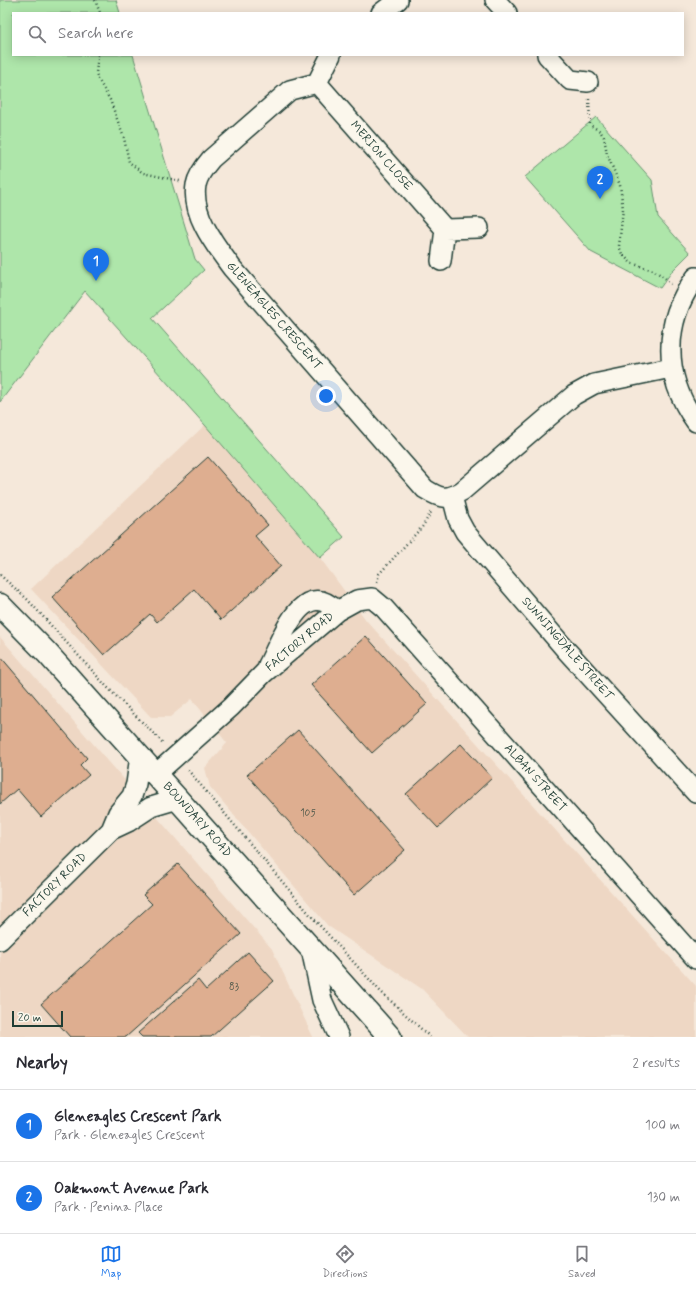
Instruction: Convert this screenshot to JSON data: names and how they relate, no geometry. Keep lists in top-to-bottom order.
{
  "streets": {
    "main road": ["BOUNDARY ROAD"],
    "street": [
      "MERION CLOSE",
      "GLENEAGLES CRESCENT",
      "FACTORY ROAD",
      "SUNNINGDALE STREET",
      "ALBAN STREET"
    ]
  },
  "crossings": [
    ["GLENEAGLES CRESCENT", "SUNNINGDALE STREET"],
    ["FACTORY ROAD", "ALBAN STREET"],
    ["FACTORY ROAD", "BOUNDARY ROAD"]
  ],
  "house_numbers": ["105", "83"],
  "scale_bar": "20 m",
  "page": {
    "search": "Search here",
    "pins": ["2", "1"],
    "scale": "20 m",
    "heading": ["Nearby", "2 results"],
    "list": [
      {
        "mark": "1",
        "name": "Gleneagles Crescent Park",
        "note": "Park · Gleneagles Crescent",
        "value": "100 m"
      },
      {
        "mark": "2",
        "name": "Oakmont Avenue Park",
        "note": "Park · Penina Place",
        "value": "130 m"
      }
    ],
    "nav": ["Map", "Directions", "Saved"]
  }
}
